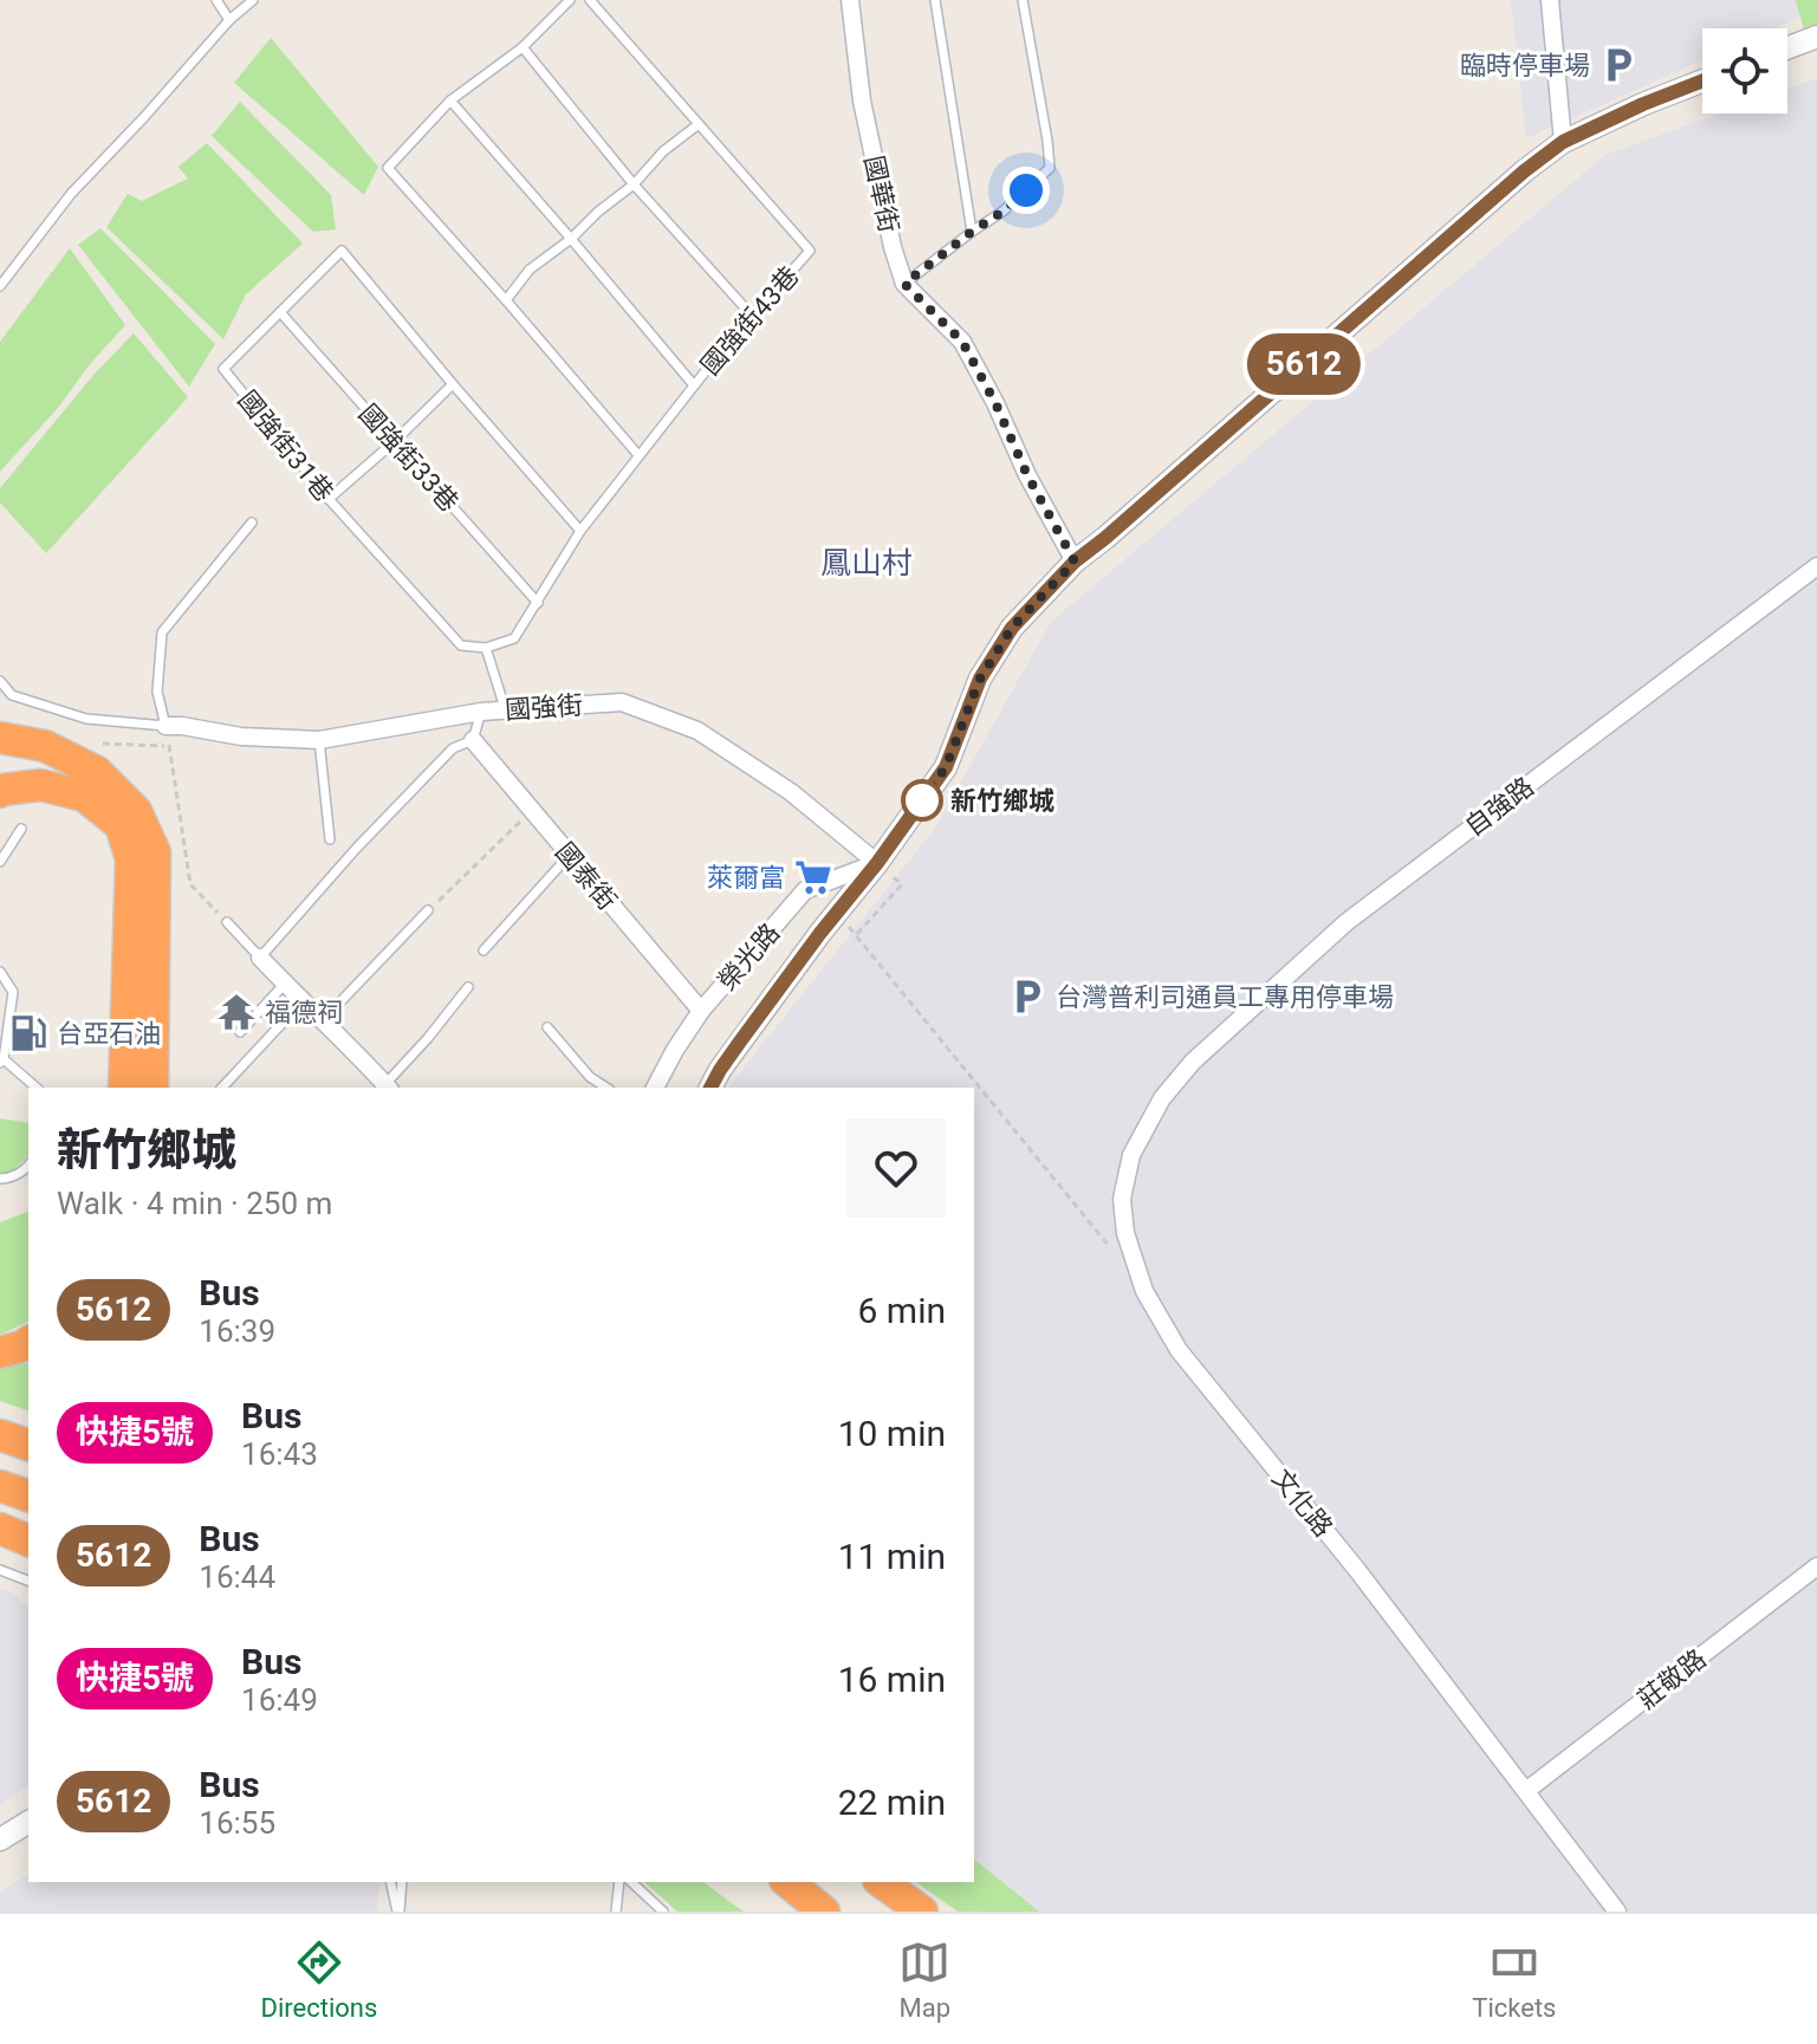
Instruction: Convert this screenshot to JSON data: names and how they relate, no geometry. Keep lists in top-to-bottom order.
{
  "streets": {
    "street": [
      "國華街",
      "國強街",
      "自強路",
      "國泰街",
      "榮光路",
      "文化路",
      "莊敬路"
    ],
    "lane": ["國強街43巷", "國強街31巷", "國強街33巷"]
  },
  "crossings": [
    ["國華街", "榮光路"],
    ["國強街43巷", "國強街31巷"],
    ["國強街43巷", "國強街33巷"],
    ["國強街31巷", "國強街33巷"],
    ["國強街", "榮光路"],
    ["自強路", "文化路"],
    ["國泰街", "榮光路"],
    ["文化路", "莊敬路"]
  ],
  "districts": ["鳳山村"],
  "places": {
    "parking": ["臨時停車場", "台灣普利司通員工專用停車場"],
    "other": ["新竹鄉城"],
    "supermarket": ["萊爾富"],
    "temple": ["福德祠"],
    "fuel station": ["台亞石油"]
  },
  "lines": ["bus line 5612"],
  "page": {
    "on_map": "5612",
    "heading": ["新竹鄉城", "Walk · 4 min · 250 m"],
    "list": [
      {
        "mark": "5612",
        "name": "Bus",
        "note": "16:39",
        "value": "6 min"
      },
      {
        "mark": "快捷5號",
        "name": "Bus",
        "note": "16:43",
        "value": "10 min"
      },
      {
        "mark": "5612",
        "name": "Bus",
        "note": "16:44",
        "value": "11 min"
      },
      {
        "mark": "快捷5號",
        "name": "Bus",
        "note": "16:49",
        "value": "16 min"
      },
      {
        "mark": "5612",
        "name": "Bus",
        "note": "16:55",
        "value": "22 min"
      }
    ],
    "tabs": ["Directions", "Map", "Tickets"]
  }
}
